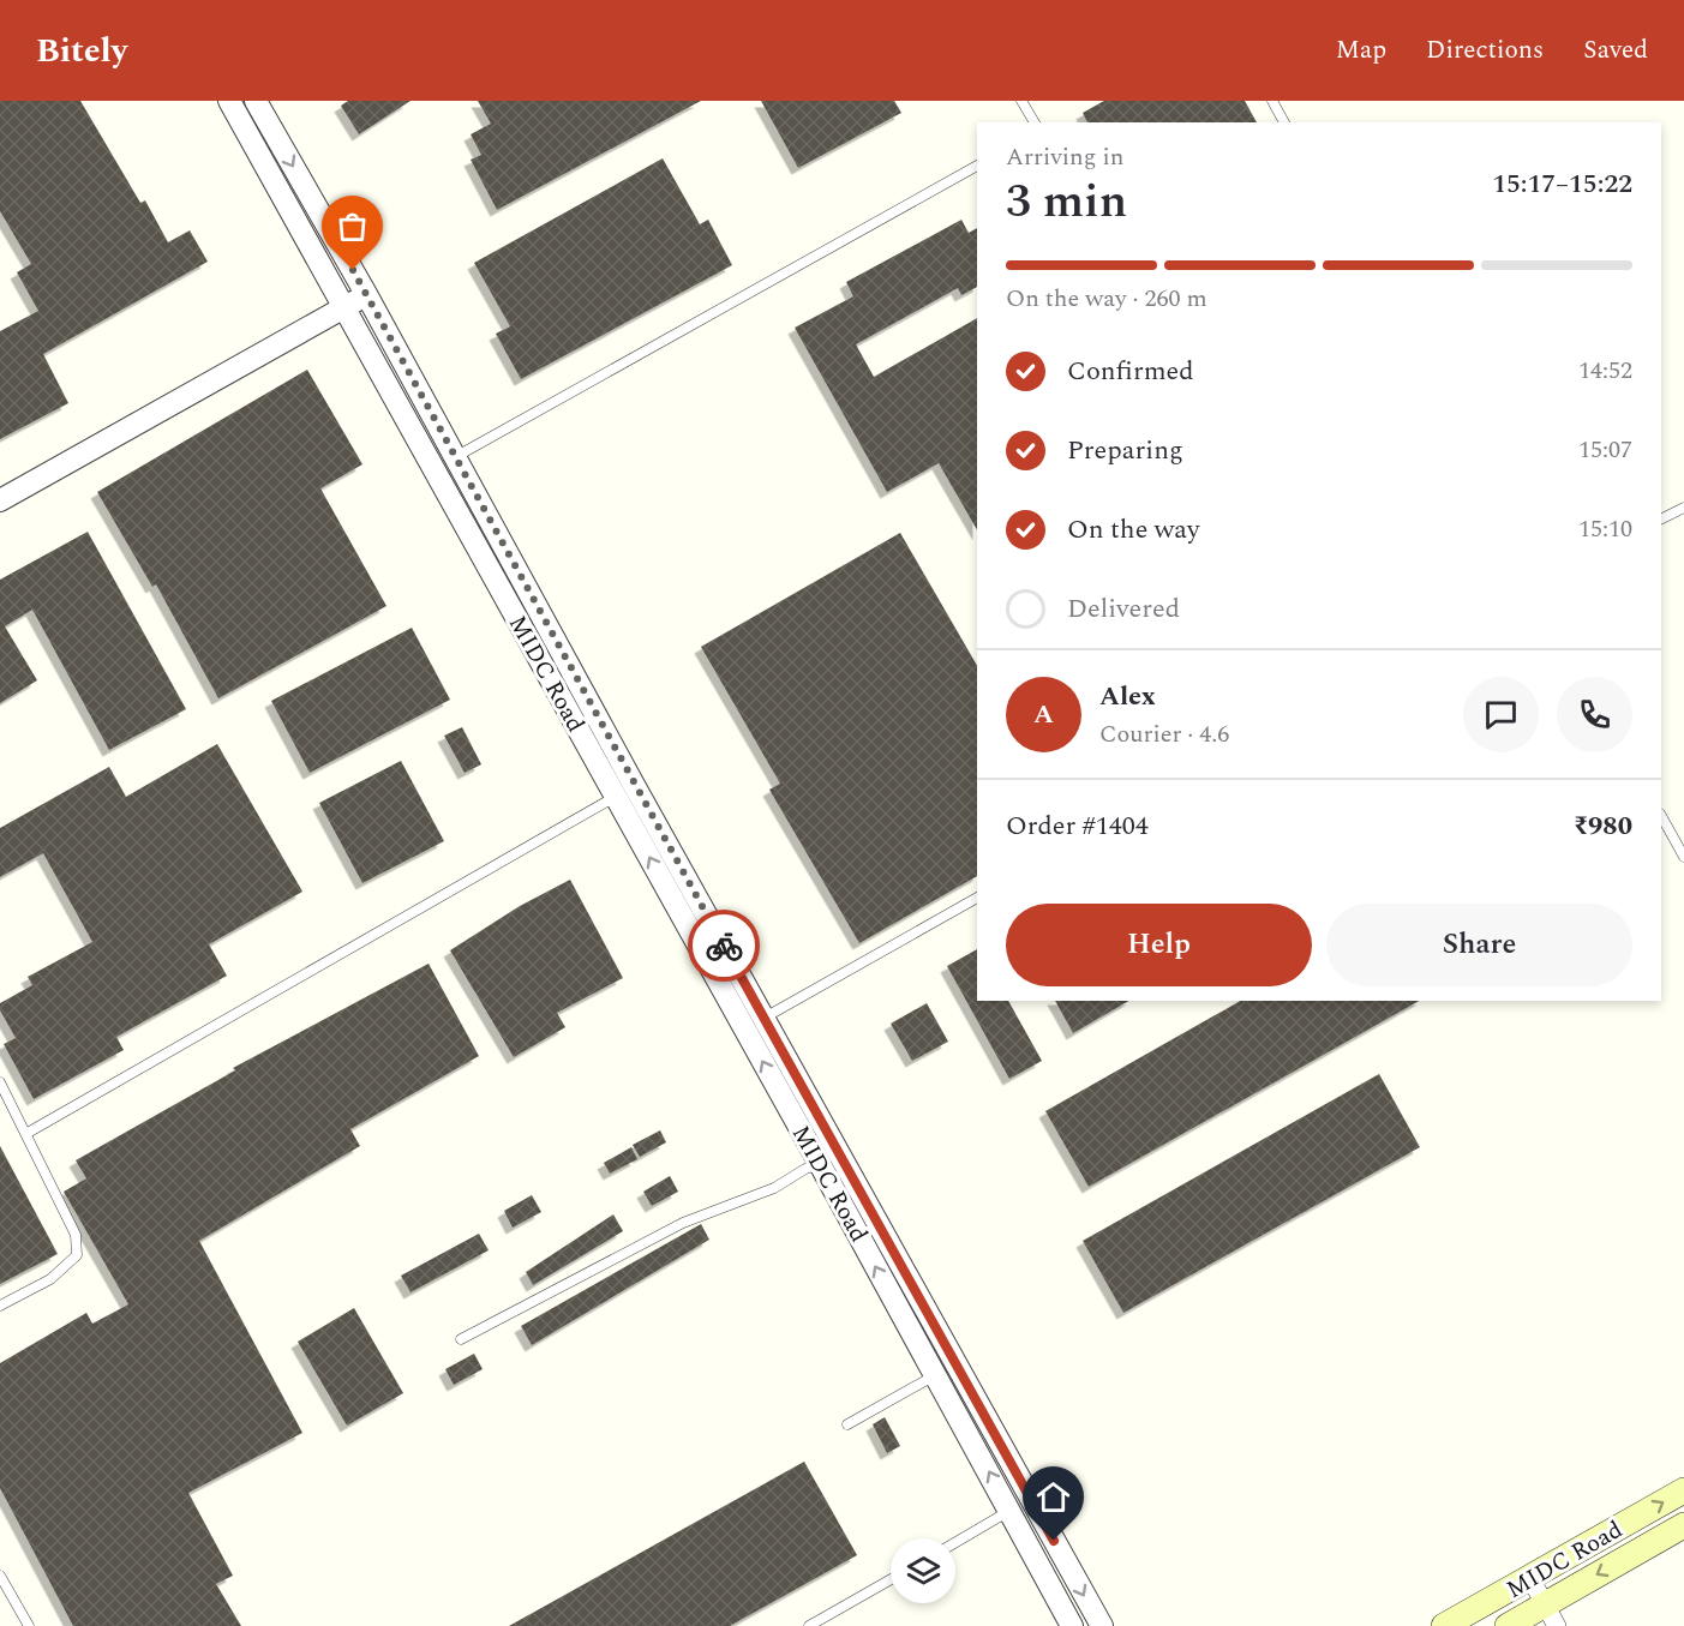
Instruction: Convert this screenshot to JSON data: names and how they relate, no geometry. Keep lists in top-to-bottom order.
{
  "streets": {
    "main road": ["MIDC Road"]
  },
  "page": {
    "header": "Bitely",
    "nav": ["Map", "Directions", "Saved"],
    "heading": ["3 min", "Arriving in", "15:17–15:22"],
    "panel": [
      "Alex",
      "Courier · 4.6",
      "Order #1404",
      "₹980"
    ],
    "bar": "On the way · 260 m",
    "list": [
      ["Confirmed", "14:52"],
      ["Preparing", "15:07"],
      ["On the way", "15:10"],
      "Delivered"
    ],
    "round": "A",
    "buttons": ["Help", "Share"]
  }
}
